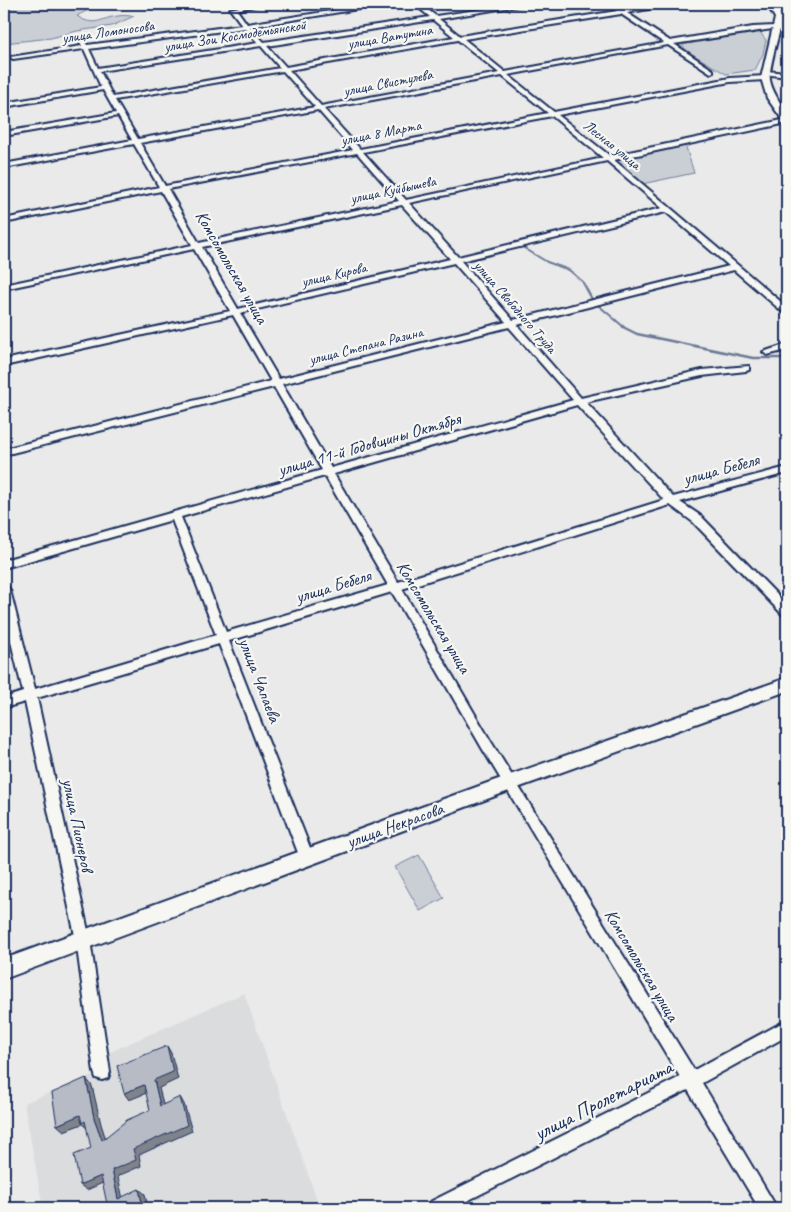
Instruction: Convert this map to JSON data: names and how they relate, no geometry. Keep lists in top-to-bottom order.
{
  "streets": {
    "street": [
      "улица Ломоносова",
      "улица Зои Космодемьянской",
      "улица Ватутина",
      "улица Свистулева",
      "улица 8 Марта",
      "Лесная улица",
      "улица Куйбышева",
      "Комсомольская улица",
      "улица Кирова",
      "улица Свободного Труда",
      "улица Степана Разина",
      "улица 11-й Годовщины Октября",
      "улица Бебеля",
      "улица Чапаева",
      "улица Пионеров",
      "улица Некрасова",
      "улица Пролетариата"
    ]
  },
  "crossings": [
    ["улица Ломоносова", "Комсомольская улица"],
    ["улица Ломоносова", "улица Свободного Труда"],
    ["улица Зои Космодемьянской", "Лесная улица"],
    ["улица Зои Космодемьянской", "Комсомольская улица"],
    ["улица Зои Космодемьянской", "улица Свободного Труда"],
    ["улица Ватутина", "Лесная улица"],
    ["улица Ватутина", "Комсомольская улица"],
    ["улица Ватутина", "улица Свободного Труда"],
    ["улица Свистулева", "Лесная улица"],
    ["улица Свистулева", "Комсомольская улица"],
    ["улица Свистулева", "улица Свободного Труда"],
    ["улица 8 Марта", "Лесная улица"],
    ["улица 8 Марта", "Комсомольская улица"],
    ["улица 8 Марта", "улица Свободного Труда"],
    ["Лесная улица", "улица Куйбышева"],
    ["Лесная улица", "улица Кирова"],
    ["Лесная улица", "улица Степана Разина"],
    ["улица Куйбышева", "Комсомольская улица"],
    ["улица Куйбышева", "улица Свободного Труда"],
    ["Комсомольская улица", "улица Кирова"],
    ["Комсомольская улица", "улица Степана Разина"],
    ["Комсомольская улица", "улица 11-й Годовщины Октября"],
    ["Комсомольская улица", "улица Бебеля"],
    ["Комсомольская улица", "улица Некрасова"],
    ["Комсомольская улица", "улица Пролетариата"],
    ["улица Кирова", "улица Свободного Труда"],
    ["улица Свободного Труда", "улица Степана Разина"],
    ["улица Свободного Труда", "улица 11-й Годовщины Октября"],
    ["улица Свободного Труда", "улица Бебеля"],
    ["улица 11-й Годовщины Октября", "улица Чапаева"],
    ["улица Бебеля", "улица Чапаева"],
    ["улица Бебеля", "улица Пионеров"],
    ["улица Чапаева", "улица Некрасова"],
    ["улица Пионеров", "улица Некрасова"]
  ]
}
